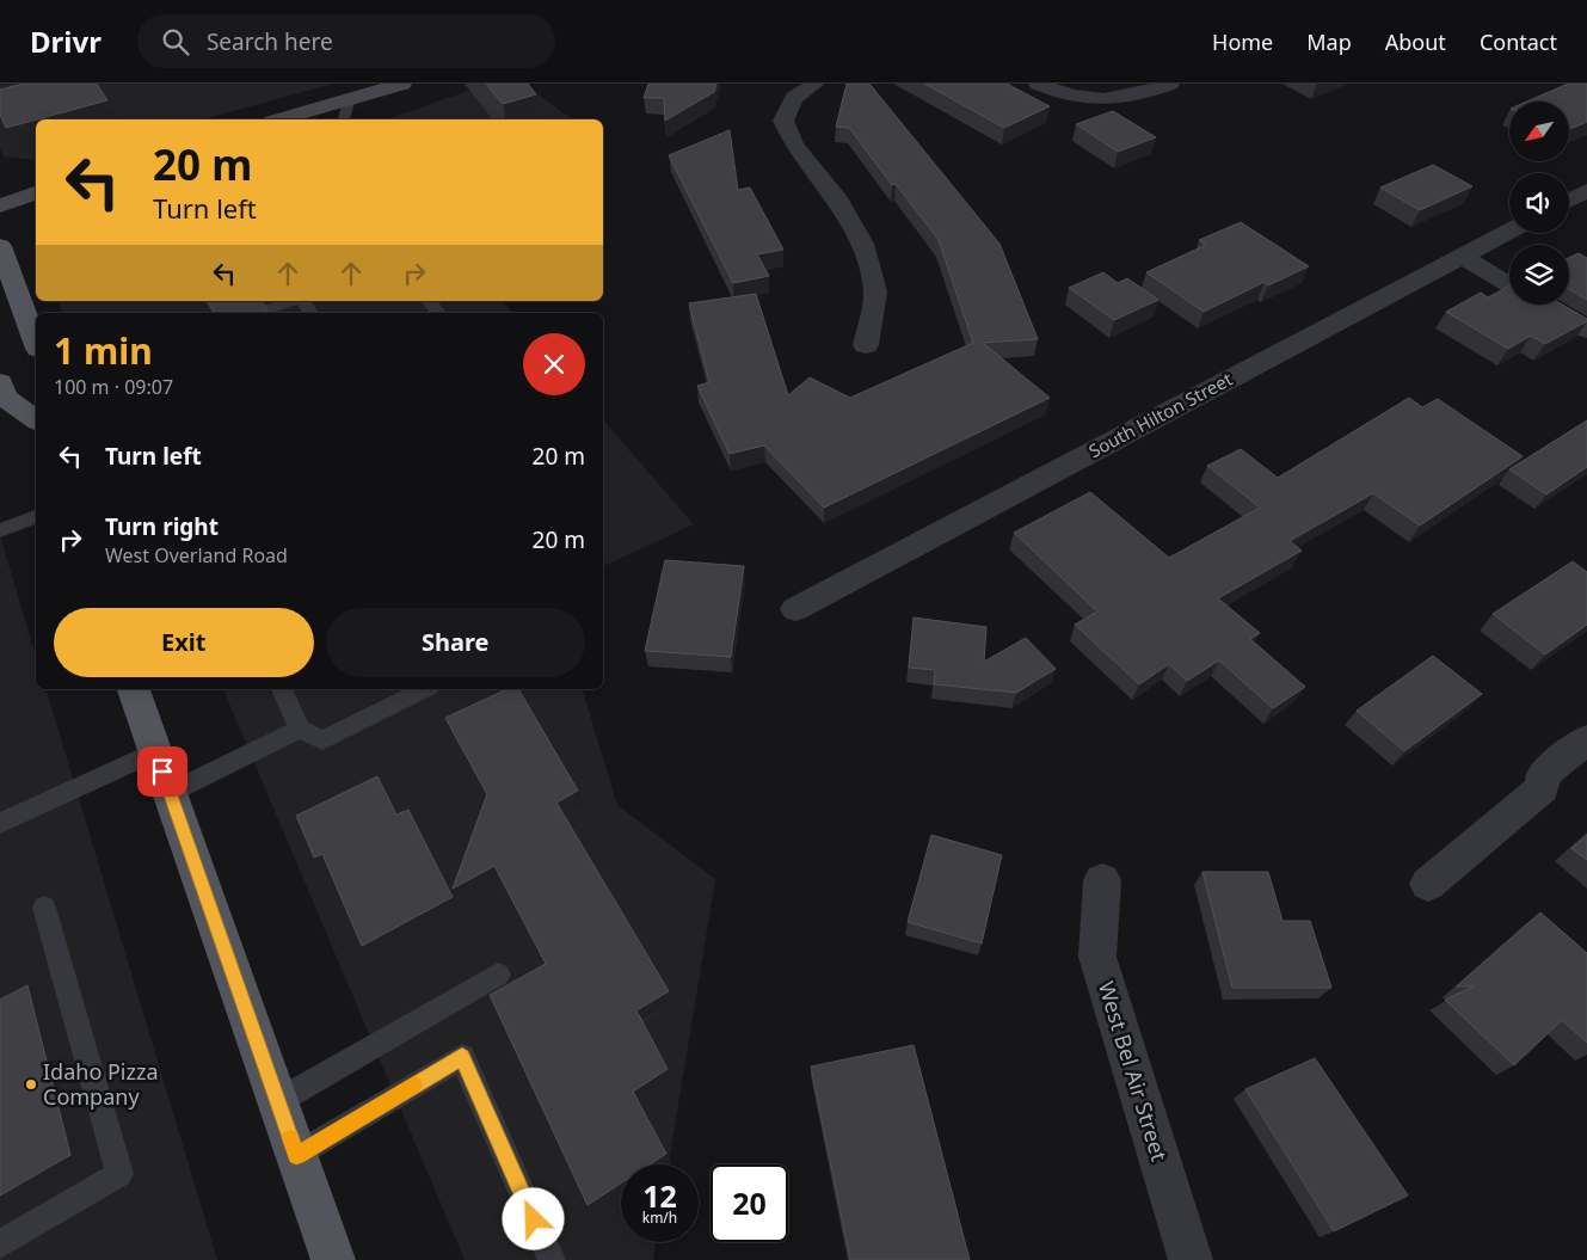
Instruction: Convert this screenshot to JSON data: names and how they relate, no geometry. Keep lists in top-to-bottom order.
{
  "streets": {
    "street": ["South Hilton Street", "West Bel Air Street"]
  },
  "places": ["Idaho Pizza Company"],
  "north": "bottom left",
  "page": {
    "header": "Drivr",
    "search": "Search here",
    "nav": [
      "Home",
      "Map",
      "About",
      "Contact"
    ],
    "turn": ["20 m", "Turn left"],
    "heading": ["1 min", "100 m · 09:07"],
    "list": [
      {
        "name": "Turn left",
        "value": "20 m"
      },
      {
        "name": "Turn right",
        "note": "West Overland Road",
        "value": "20 m"
      }
    ],
    "buttons": ["Exit", "Share"],
    "speed": "12 km/h",
    "limit": "20"
  }
}
